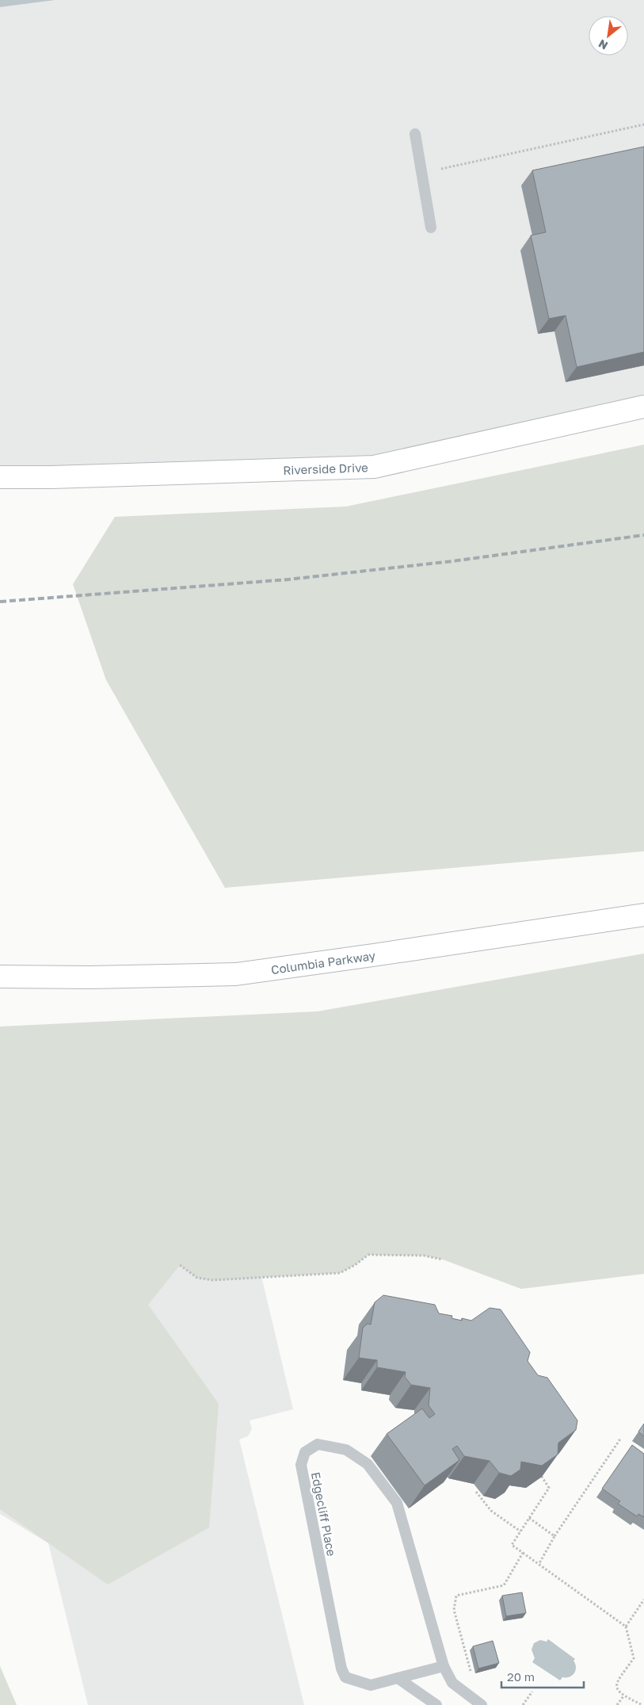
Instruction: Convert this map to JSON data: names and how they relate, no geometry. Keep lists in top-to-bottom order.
{
  "streets": {
    "main road": ["Riverside Drive", "Columbia Parkway"],
    "lane": ["Edgecliff Place"]
  },
  "scale_bar": "20 m",
  "north": "bottom left"
}
